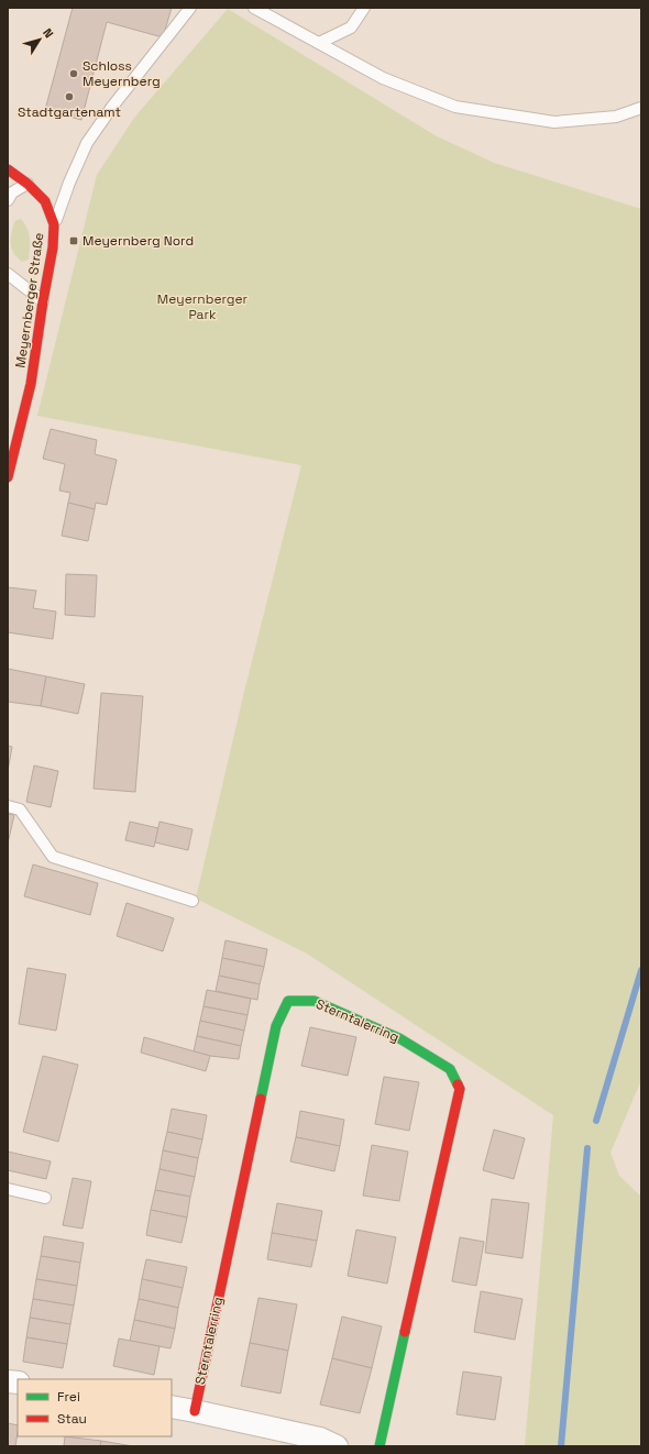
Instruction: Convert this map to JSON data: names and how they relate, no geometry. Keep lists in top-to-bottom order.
{
  "streets": {
    "street": ["Meyernberger Straße", "Sterntalerring"]
  },
  "parks": ["Meyernberger Park"],
  "places": {
    "other": ["Schloss Meyernberg", "Stadtgartenamt"],
    "transit": ["Meyernberg Nord"]
  },
  "legend": ["Frei", "Stau"],
  "north": "top right"
}
